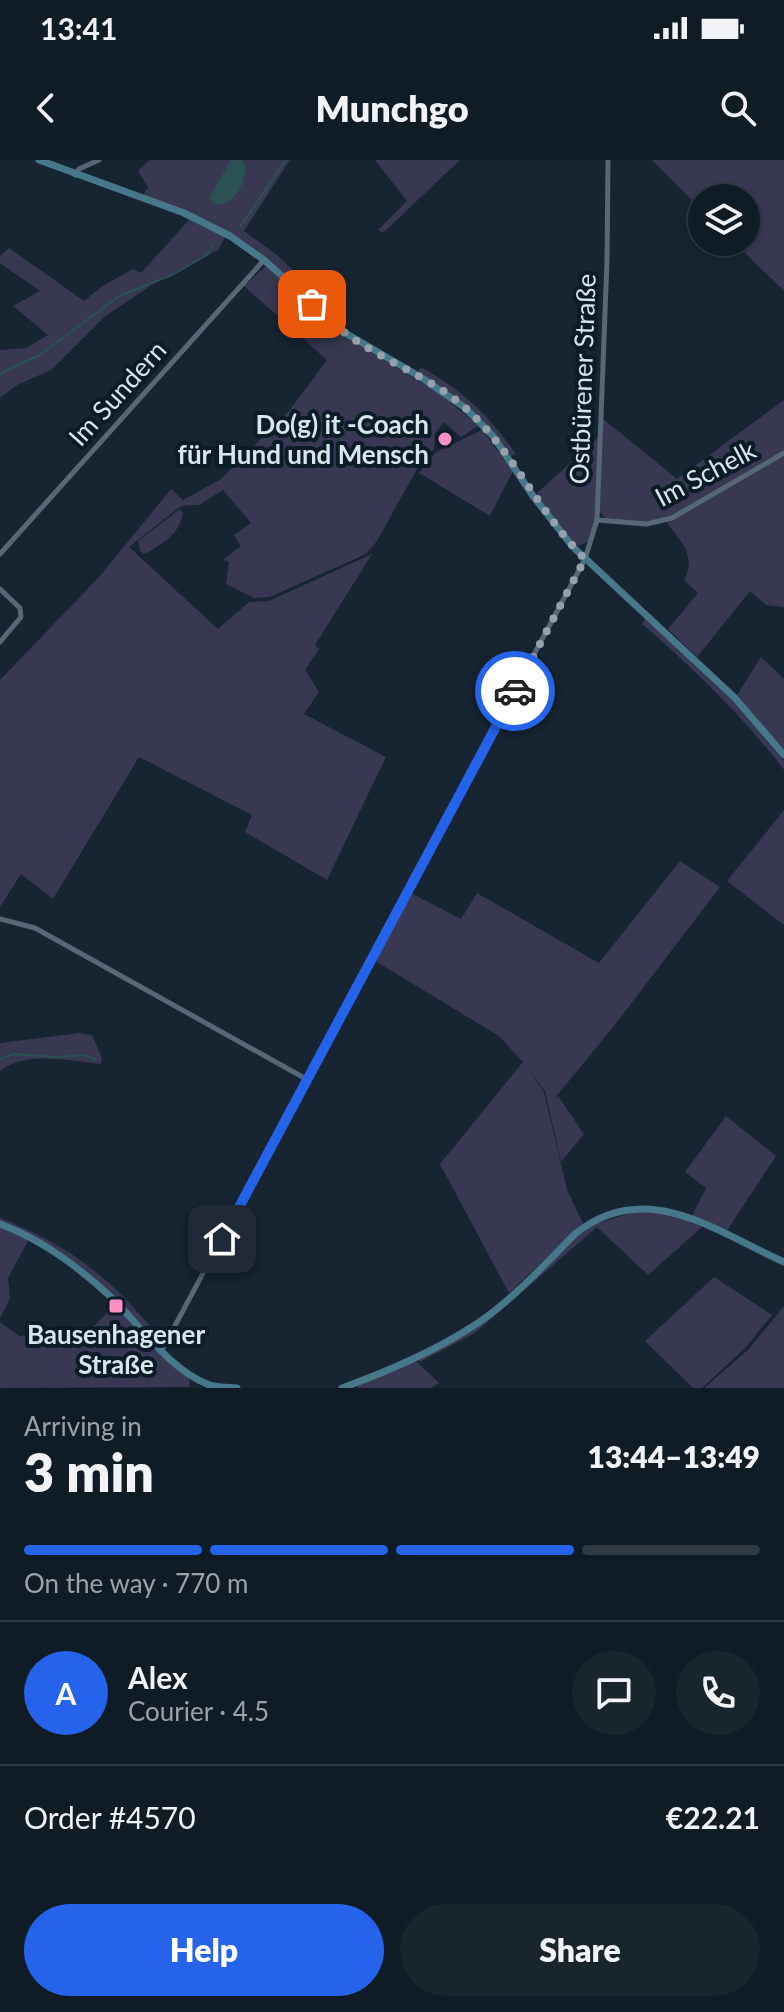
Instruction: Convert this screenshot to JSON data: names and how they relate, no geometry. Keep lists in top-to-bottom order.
{
  "streets": {
    "street": ["Ostbürener Straße", "Im Sundern", "Im Schelk"]
  },
  "crossings": [
    ["Ostbürener Straße", "Im Schelk"]
  ],
  "places": {
    "other": ["Do(g) it -Coach für Hund und Mensch"],
    "transit": ["Bausenhagener Straße"]
  },
  "page": {
    "status": "13:41",
    "header": "Munchgo",
    "heading": ["3 min", "Arriving in", "13:44–13:49"],
    "panel": [
      "Alex",
      "Courier · 4.5",
      "Order #4570",
      "€22.21"
    ],
    "bar": "On the way · 770 m",
    "round": "A",
    "buttons": ["Help", "Share"]
  }
}
